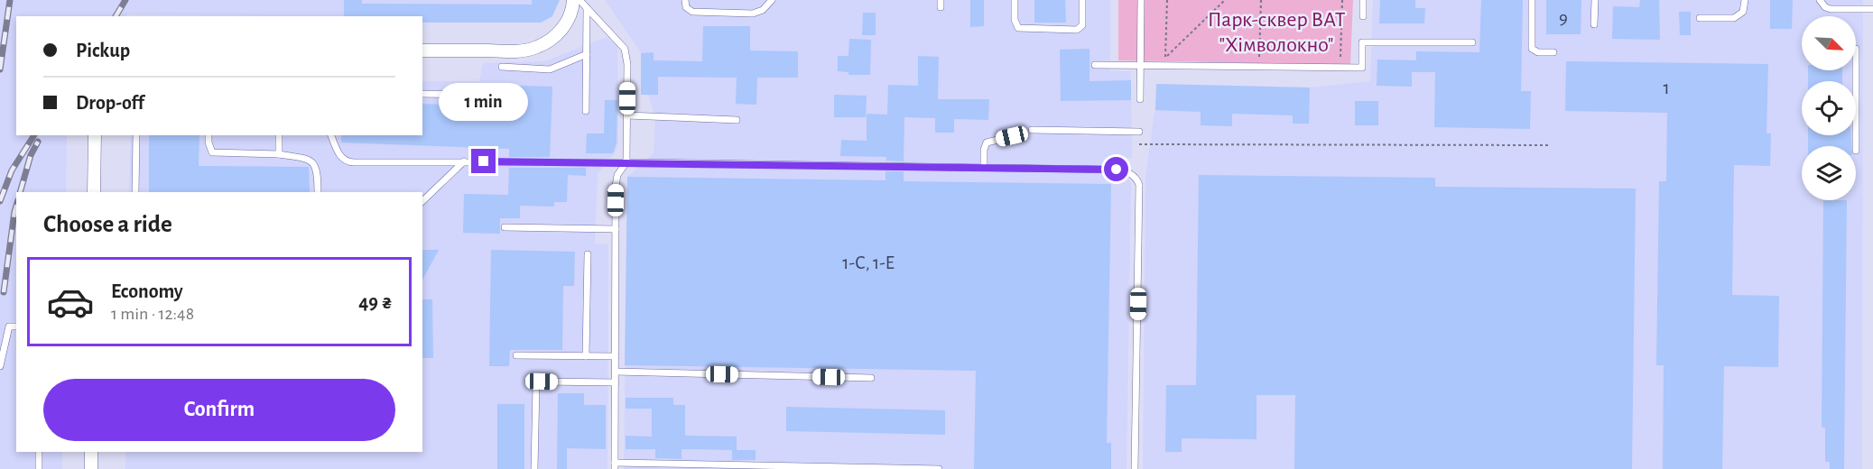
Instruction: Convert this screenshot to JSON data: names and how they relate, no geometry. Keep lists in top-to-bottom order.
{
  "parks": ["Парк-сквер ВАТ \"Хімволокно\""],
  "house_numbers": ["9", "1", "1-С, 1-E"],
  "north": "bottom right",
  "page": {
    "banner": ["Pickup", "Drop-off"],
    "bubble": "1 min",
    "heading": "Choose a ride",
    "list": [
      {
        "name": "Economy",
        "note": "1 min · 12:48",
        "value": "49 ₴"
      }
    ],
    "buttons": "Confirm"
  }
}
